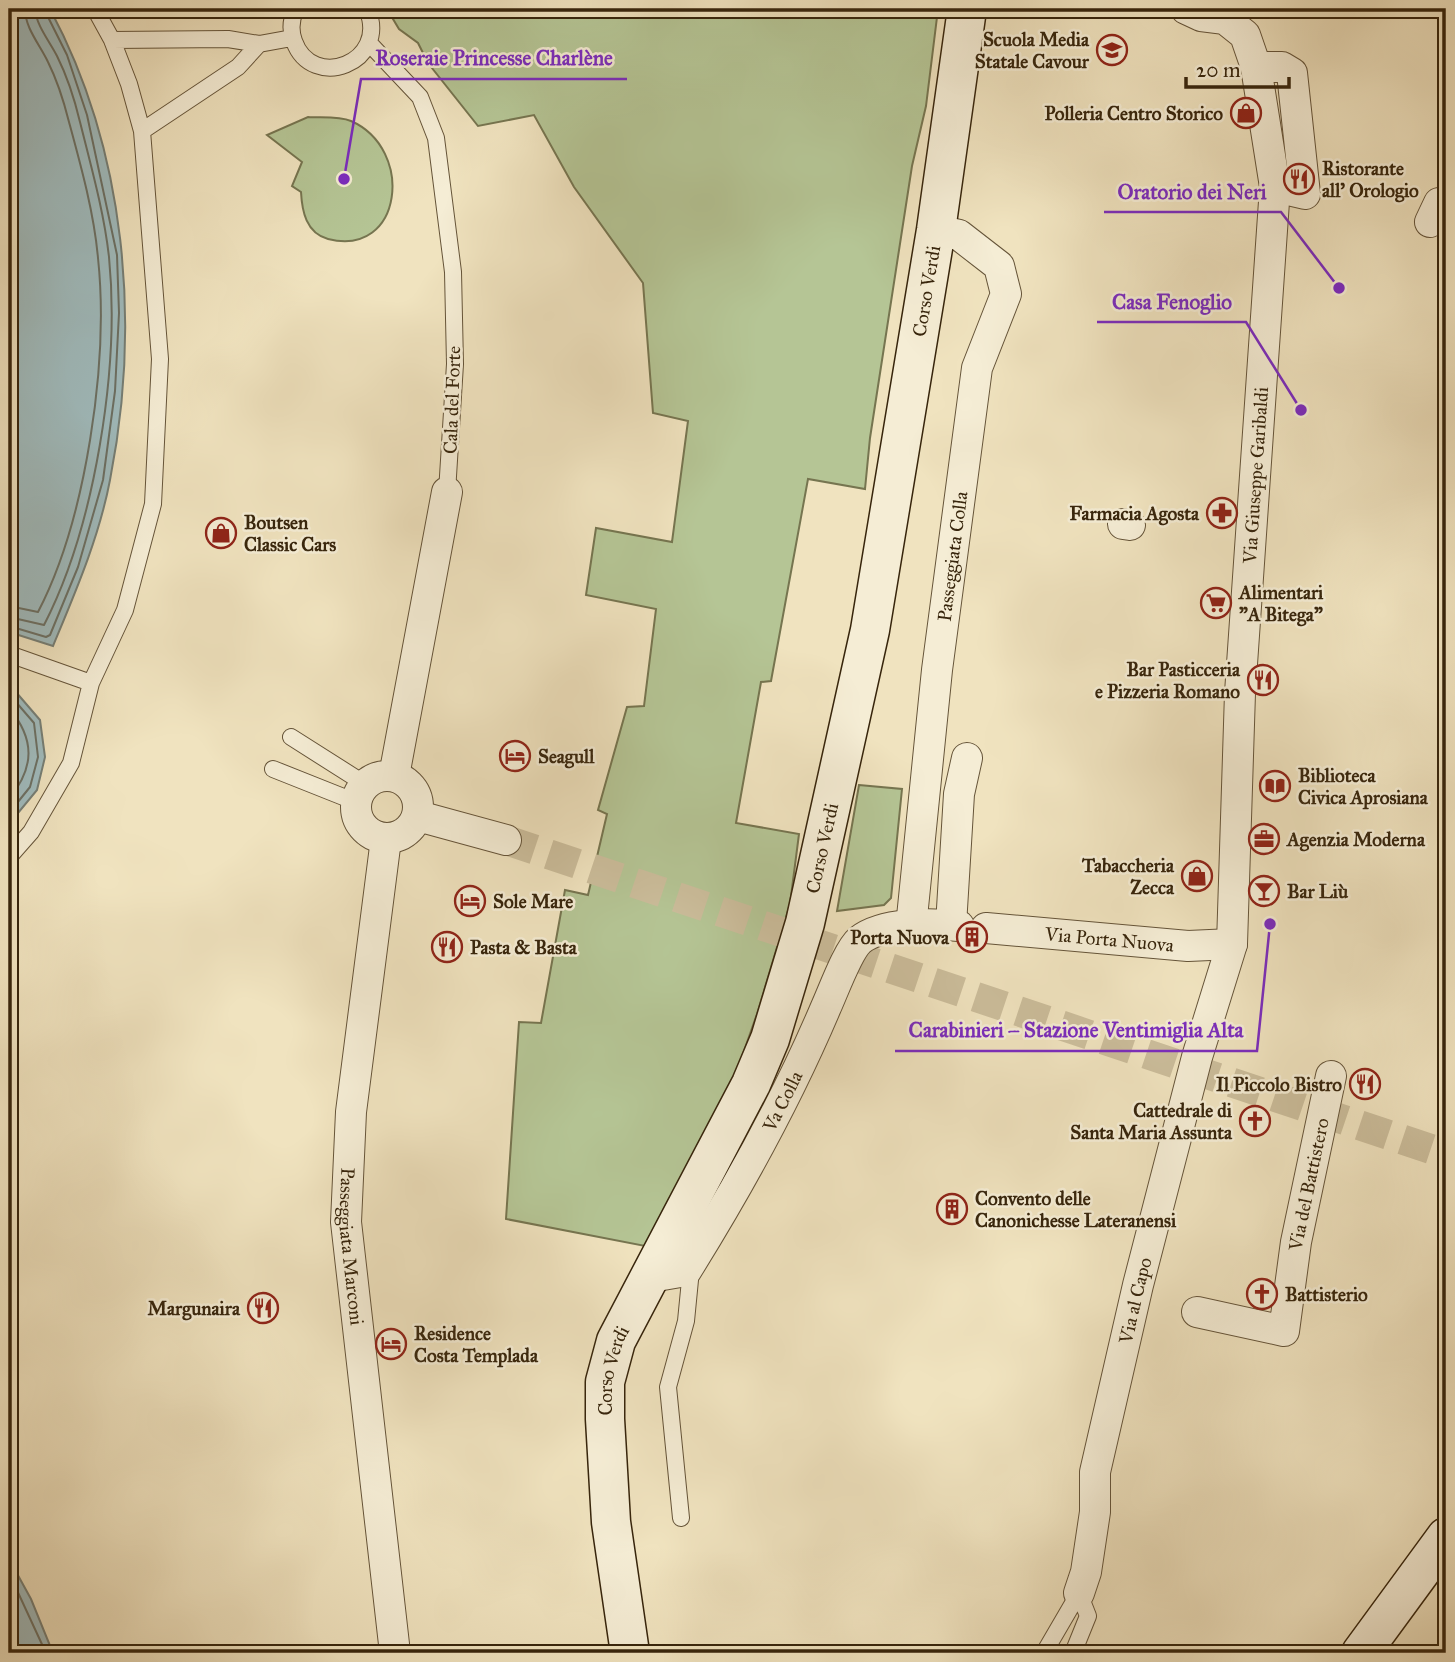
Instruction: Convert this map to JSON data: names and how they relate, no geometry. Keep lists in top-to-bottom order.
{
  "streets": {
    "main road": ["Corso Verdi"],
    "street": [
      "Cala del Forte",
      "Via Giuseppe Garibaldi",
      "Passeggiata Colla",
      "Via Porta Nuova",
      "Va Colla",
      "Via del Battistero",
      "Passeggiata Marconi",
      "Via al Capo"
    ]
  },
  "crossings": [
    ["Corso Verdi", "Passeggiata Colla"],
    ["Corso Verdi", "Va Colla"],
    ["Cala del Forte", "Passeggiata Marconi"],
    ["Via Giuseppe Garibaldi", "Via Porta Nuova"],
    ["Via Giuseppe Garibaldi", "Via al Capo"],
    ["Passeggiata Colla", "Via Porta Nuova"],
    ["Passeggiata Colla", "Va Colla"],
    ["Via Porta Nuova", "Va Colla"],
    ["Via Porta Nuova", "Via al Capo"]
  ],
  "places": {
    "school or university": ["Scuola Media Statale Cavour"],
    "shop": ["Polleria Centro Storico", "Boutsen Classic Cars", "Tabaccheria Zecca"],
    "other": [
      "Roseraie Princesse Charlène",
      "Oratorio dei Neri",
      "Casa Fenoglio",
      "Carabinieri – Stazione Ventimiglia Alta"
    ],
    "restaurant": [
      "Ristorante all' Orologio",
      "Bar Pasticceria e Pizzeria Romano",
      "Pasta & Basta",
      "Il Piccolo Bistro",
      "Margunaira"
    ],
    "pharmacy": ["Farmacia Agosta"],
    "supermarket": ["Alimentari \"A Bitega\""],
    "hotel": ["Seagull", "Sole Mare", "Residence Costa Templada"],
    "library": ["Biblioteca Civica Aprosiana"],
    "office": ["Agenzia Moderna"],
    "bar": ["Bar Liù"],
    "building": ["Porta Nuova", "Convento delle Canonichesse Lateranensi"],
    "church": ["Cattedrale di Santa Maria Assunta", "Battisterio"]
  },
  "scale_bar": "20 m"
}
